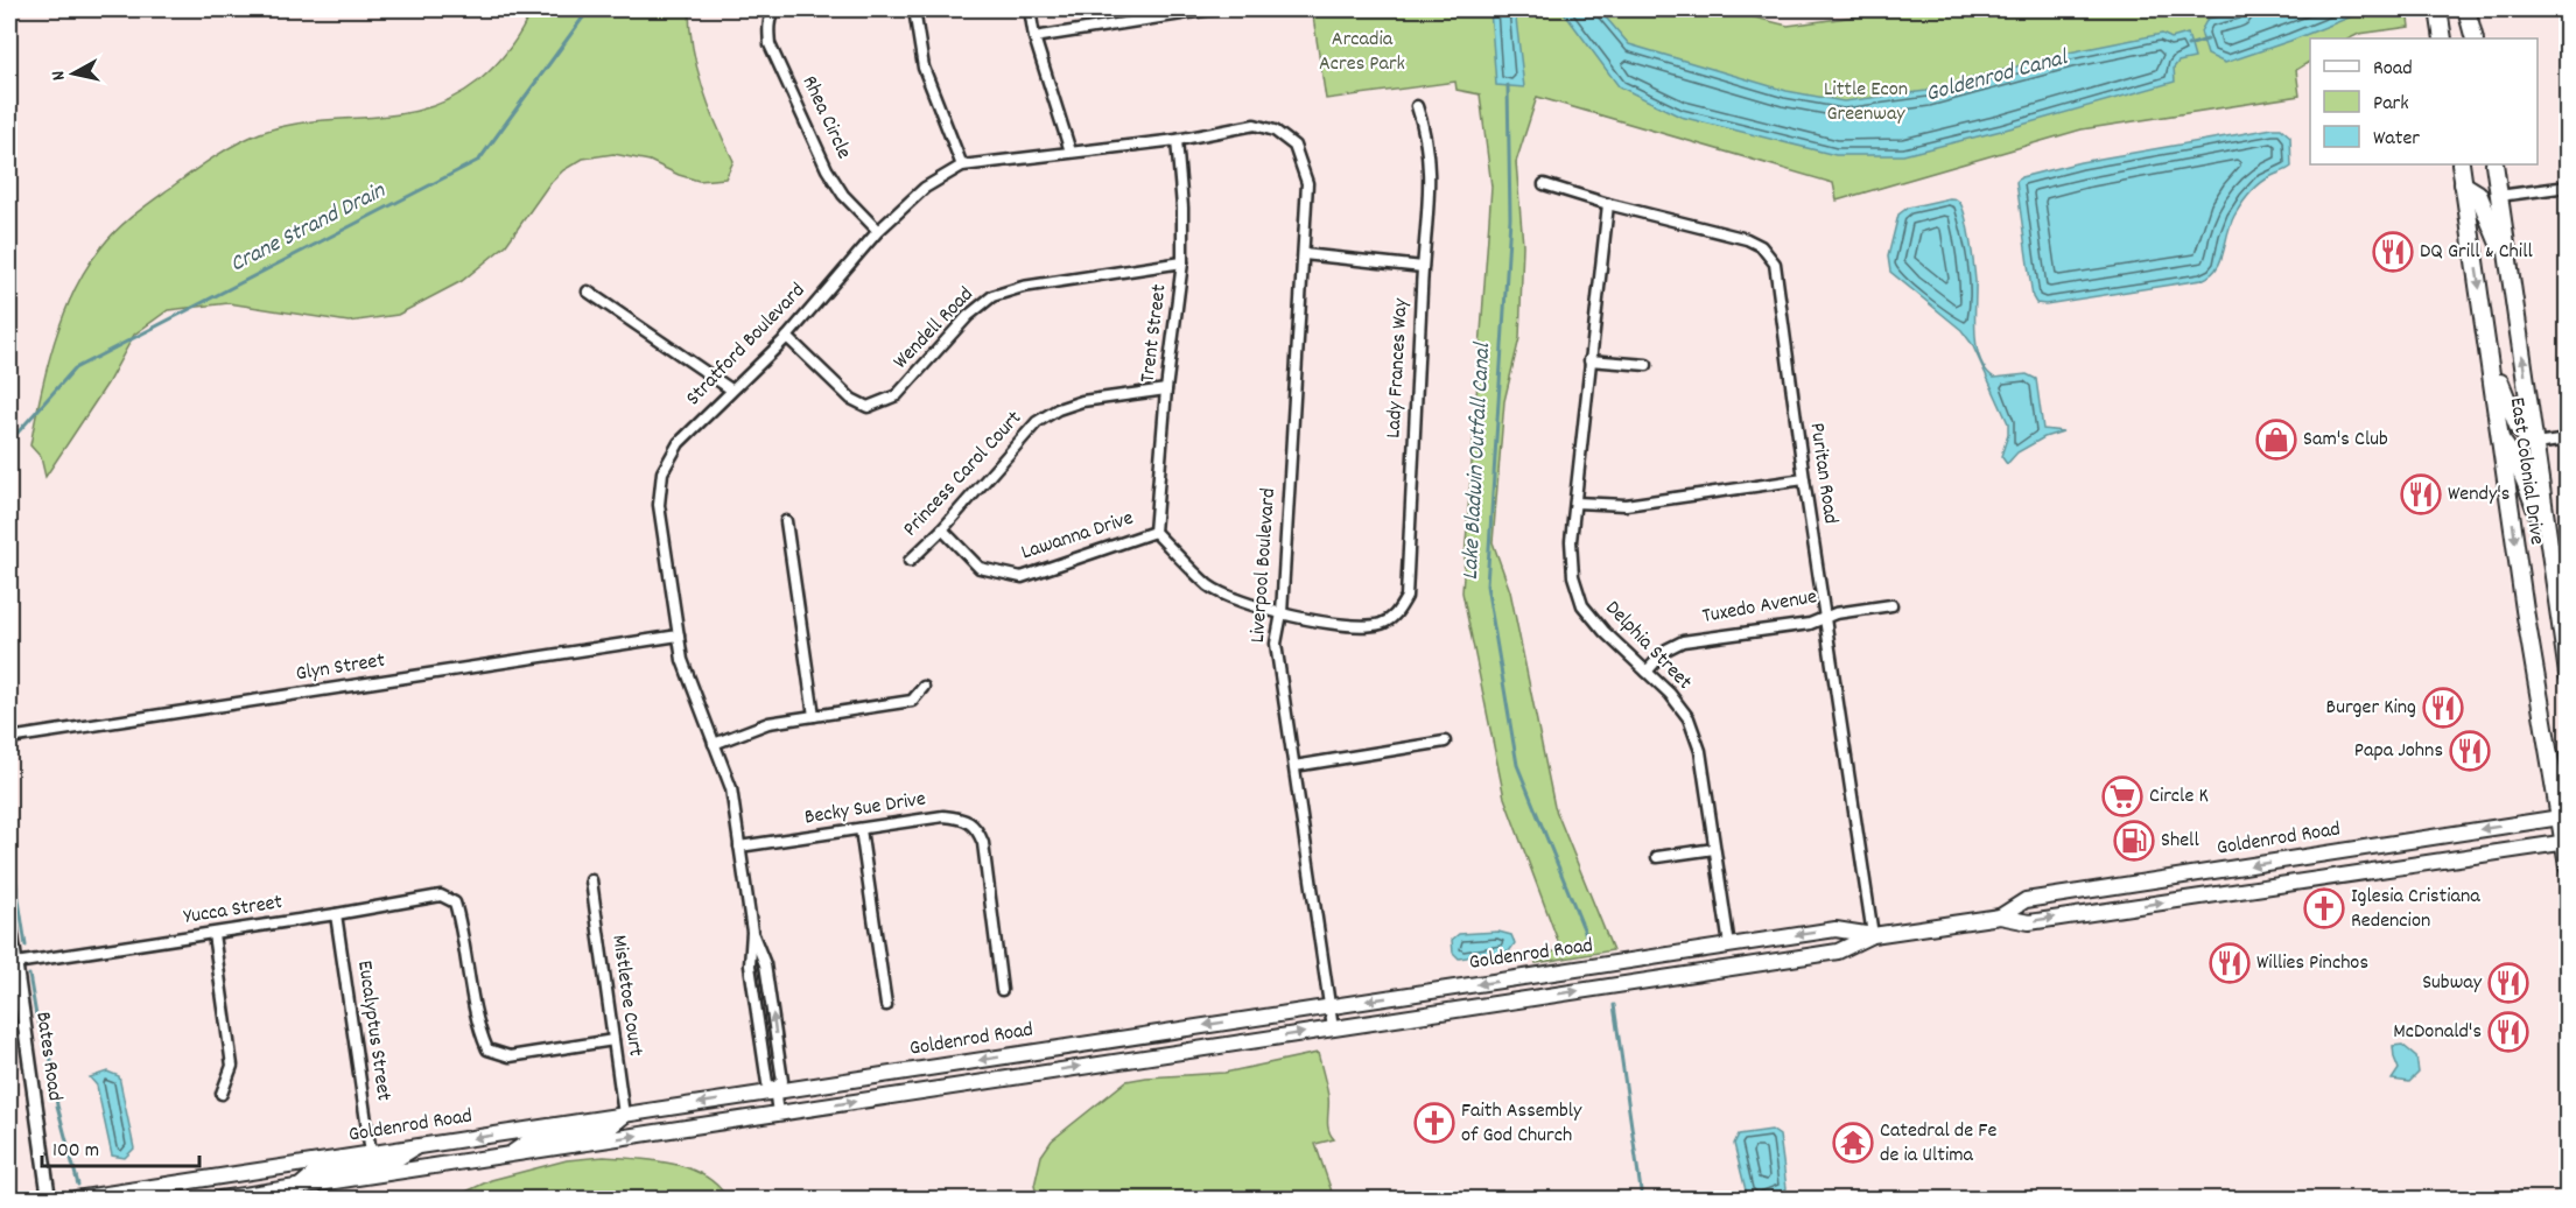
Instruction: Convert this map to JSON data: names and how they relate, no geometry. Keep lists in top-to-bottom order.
{
  "streets": {
    "highway": ["East Colonial Drive"],
    "main road": ["Goldenrod Road"],
    "street": [
      "Rhea Circle",
      "Wendell Road",
      "Trent Street",
      "Stratford Boulevard",
      "Lady Frances Way",
      "Puritan Road",
      "Princess Carol Court",
      "Lawanna Drive",
      "Liverpool Boulevard",
      "Tuxedo Avenue",
      "Delphia Street",
      "Glyn Street",
      "Becky Sue Drive",
      "Yucca Street",
      "Mistletoe Court",
      "Eucalyptus Street",
      "Bates Road"
    ]
  },
  "crossings": [
    ["Rhea Circle", "Stratford Boulevard"],
    ["Wendell Road", "Trent Street"],
    ["Wendell Road", "Stratford Boulevard"],
    ["Trent Street", "Stratford Boulevard"],
    ["Trent Street", "Princess Carol Court"],
    ["Trent Street", "Lawanna Drive"],
    ["Stratford Boulevard", "Liverpool Boulevard"],
    ["Stratford Boulevard", "Glyn Street"],
    ["Stratford Boulevard", "Becky Sue Drive"],
    ["Stratford Boulevard", "Goldenrod Road"],
    ["Lady Frances Way", "Lawanna Drive"],
    ["East Colonial Drive", "Goldenrod Road"],
    ["Puritan Road", "Tuxedo Avenue"],
    ["Puritan Road", "Delphia Street"],
    ["Puritan Road", "Goldenrod Road"],
    ["Princess Carol Court", "Lawanna Drive"],
    ["Lawanna Drive", "Liverpool Boulevard"],
    ["Liverpool Boulevard", "Goldenrod Road"],
    ["Tuxedo Avenue", "Delphia Street"],
    ["Delphia Street", "Goldenrod Road"],
    ["Goldenrod Road", "Mistletoe Court"],
    ["Goldenrod Road", "Eucalyptus Street"],
    ["Yucca Street", "Mistletoe Court"],
    ["Yucca Street", "Eucalyptus Street"],
    ["Yucca Street", "Bates Road"]
  ],
  "water": ["Goldenrod Canal", "Crane Strand Drain", "Lake Bladwin Outfall Canal"],
  "parks": ["Arcadia Acres Park", "Little Econ Greenway"],
  "places": {
    "restaurant": [
      "DQ Grill & Chill",
      "Wendy's",
      "Burger King",
      "Papa Johns",
      "Willies Pinchos",
      "Subway",
      "McDonald's"
    ],
    "shop": ["Sam's Club"],
    "supermarket": ["Circle K"],
    "fuel station": ["Shell"],
    "church": ["Iglesia Cristiana Redencion", "Faith Assembly of God Church"],
    "temple": ["Catedral de Fe de ia Ultima"]
  },
  "legend": ["Road", "Park", "Water"],
  "scale_bar": "100 m",
  "north": "left"
}
